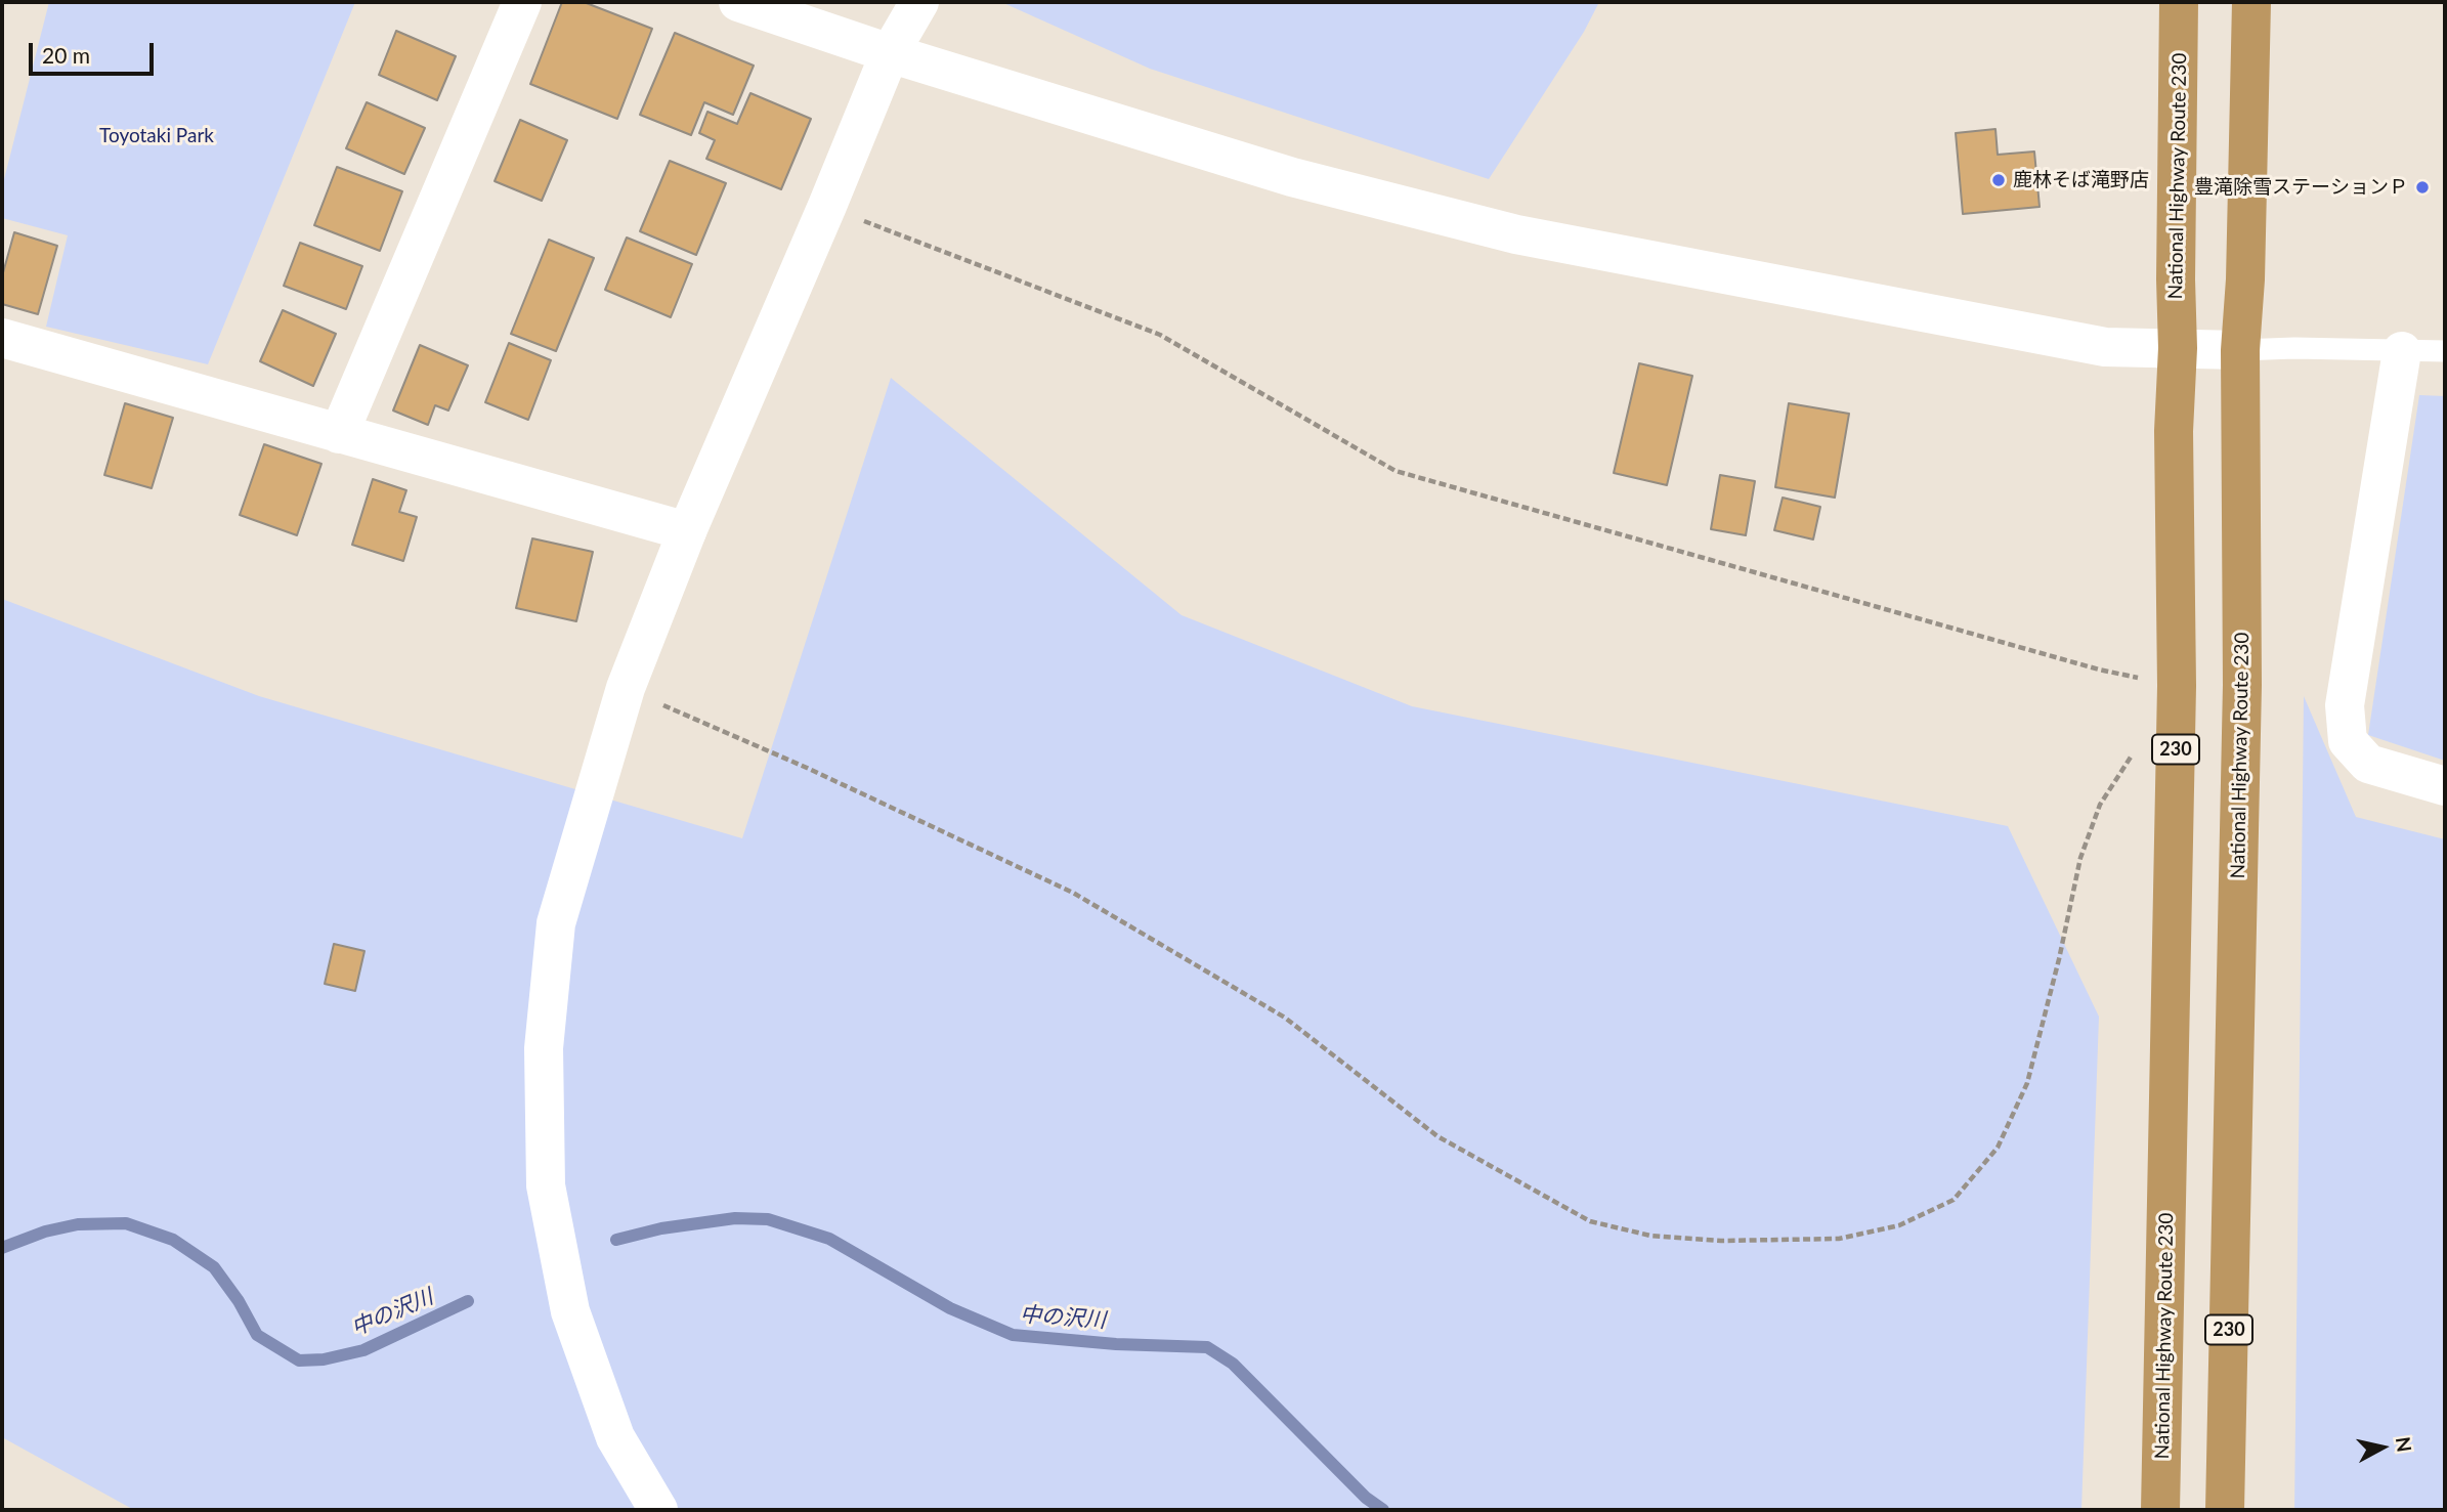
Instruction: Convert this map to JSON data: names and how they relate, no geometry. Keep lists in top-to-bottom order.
{
  "streets": {
    "highway": ["National Highway Route 230", "230"]
  },
  "water": ["中の沢川"],
  "parks": ["Toyotaki Park"],
  "places": ["鹿林そば滝野店", "豊滝除雪ステーションＰ"],
  "scale_bar": "20 m",
  "north": "right"
}
